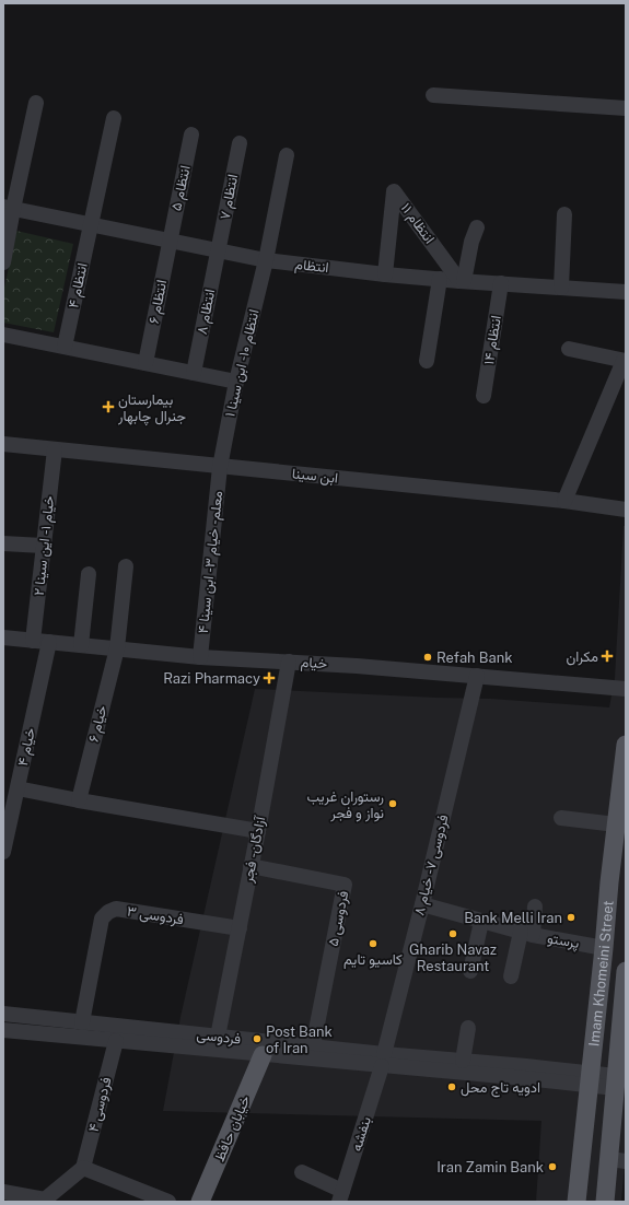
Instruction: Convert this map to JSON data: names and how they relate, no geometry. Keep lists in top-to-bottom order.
{
  "streets": {
    "main road": ["Imam Khomeini Street", "خیابان حافظ"],
    "street": [
      "انتظام ۵",
      "انتظام ۷",
      "انتظام ۱۱",
      "انتظام",
      "انتظام ۴",
      "انتظام ۶",
      "انتظام ۸",
      "انتظام ۱۴",
      "انتظام ۱۰ - ابن سینا ۱",
      "ابن سینا",
      "خیام ۱ - این سینا ۲",
      "معلم - خیام ۳ - ابن سینا ۴",
      "خیام",
      "خیام ۶",
      "خیام ۴",
      "آزادگان - فجر",
      "فردوسی ۷ - خیام ۸",
      "فردوسی ۳",
      "فردوسی ۵",
      "پرستو",
      "فردوسی",
      "فردوسی ۴",
      "بنفشه"
    ]
  },
  "crossings": [
    ["انتظام ۵", "انتظام"],
    ["انتظام ۵", "انتظام ۶"],
    ["انتظام ۷", "انتظام"],
    ["انتظام ۷", "انتظام ۸"],
    ["انتظام ۱۱", "انتظام"],
    ["انتظام", "انتظام ۴"],
    ["انتظام", "انتظام ۶"],
    ["انتظام", "انتظام ۸"],
    ["انتظام", "انتظام ۱۴"],
    ["انتظام", "انتظام ۱۰ - ابن سینا ۱"],
    ["انتظام ۱۰ - ابن سینا ۱", "ابن سینا"],
    ["انتظام ۱۰ - ابن سینا ۱", "معلم - خیام ۳ - ابن سینا ۴"],
    ["ابن سینا", "خیام ۱ - این سینا ۲"],
    ["ابن سینا", "معلم - خیام ۳ - ابن سینا ۴"],
    ["خیام ۱ - این سینا ۲", "خیام"],
    ["معلم - خیام ۳ - ابن سینا ۴", "خیام"],
    ["خیام", "خیام ۶"],
    ["خیام", "خیام ۴"],
    ["خیام", "آزادگان - فجر"],
    ["خیام", "فردوسی ۷ - خیام ۸"],
    ["آزادگان - فجر", "فردوسی ۳"],
    ["آزادگان - فجر", "فردوسی ۵"],
    ["آزادگان - فجر", "فردوسی"],
    ["فردوسی ۷ - خیام ۸", "پرستو"],
    ["فردوسی ۷ - خیام ۸", "فردوسی"],
    ["فردوسی ۷ - خیام ۸", "بنفشه"],
    ["فردوسی ۳", "فردوسی"],
    ["فردوسی ۵", "فردوسی"],
    ["پرستو", "Imam Khomeini Street"],
    ["Imam Khomeini Street", "فردوسی"],
    ["فردوسی", "فردوسی ۴"],
    ["فردوسی", "خیابان حافظ"],
    ["فردوسی", "بنفشه"]
  ],
  "places": {
    "health": ["بیمارستان جنرال چابهار", "مکران", "Razi Pharmacy"],
    "other": [
      "Refah Bank",
      "رستوران غریب نواز و فجر",
      "Bank Melli Iran",
      "Gharib Navaz Restaurant",
      "کاسیو تایم",
      "Post Bank of Iran",
      "ادویه تاج محل",
      "Iran Zamin Bank"
    ]
  }
}
